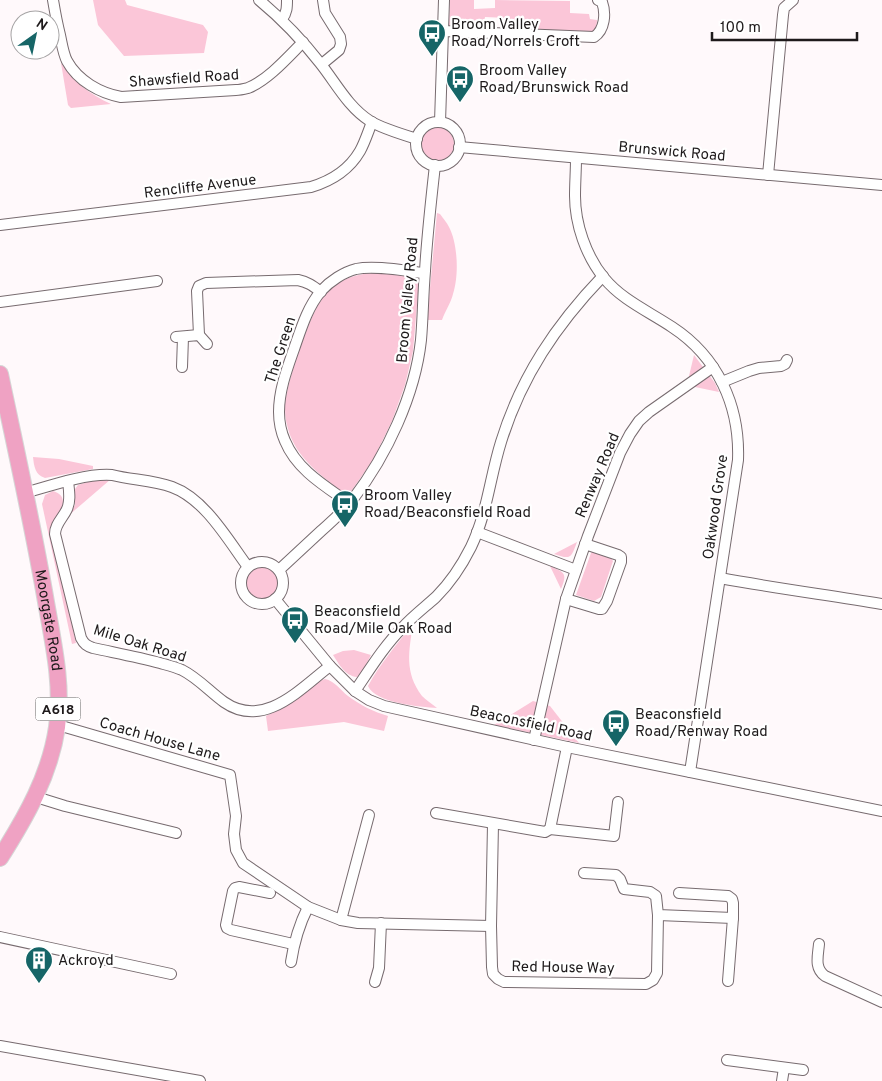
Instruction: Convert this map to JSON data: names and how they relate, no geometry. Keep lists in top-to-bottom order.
{
  "streets": {
    "main road": ["Moorgate Road", "A618"],
    "street": [
      "Shawsfield Road",
      "Brunswick Road",
      "Rencliffe Avenue",
      "Broom Valley Road",
      "The Green",
      "Renway Road",
      "Oakwood Grove",
      "Mile Oak Road",
      "Beaconsfield Road",
      "Coach House Lane",
      "Red House Way"
    ]
  },
  "crossings": [
    ["Brunswick Road", "Broom Valley Road"],
    ["Brunswick Road", "Oakwood Grove"],
    ["Broom Valley Road", "The Green"],
    ["Broom Valley Road", "Beaconsfield Road"],
    ["Renway Road", "Oakwood Grove"],
    ["Renway Road", "Beaconsfield Road"],
    ["Oakwood Grove", "Beaconsfield Road"],
    ["Moorgate Road", "Coach House Lane"],
    ["Mile Oak Road", "Beaconsfield Road"],
    ["Coach House Lane", "Red House Way"]
  ],
  "places": {
    "bus stop": [
      "Broom Valley Road/Norrels Croft",
      "Broom Valley Road/Brunswick Road",
      "Broom Valley Road/Beaconsfield Road",
      "Beaconsfield Road/Mile Oak Road",
      "Beaconsfield Road/Renway Road"
    ],
    "building": ["Ackroyd"]
  },
  "scale_bar": "100 m",
  "north": "top right"
}
